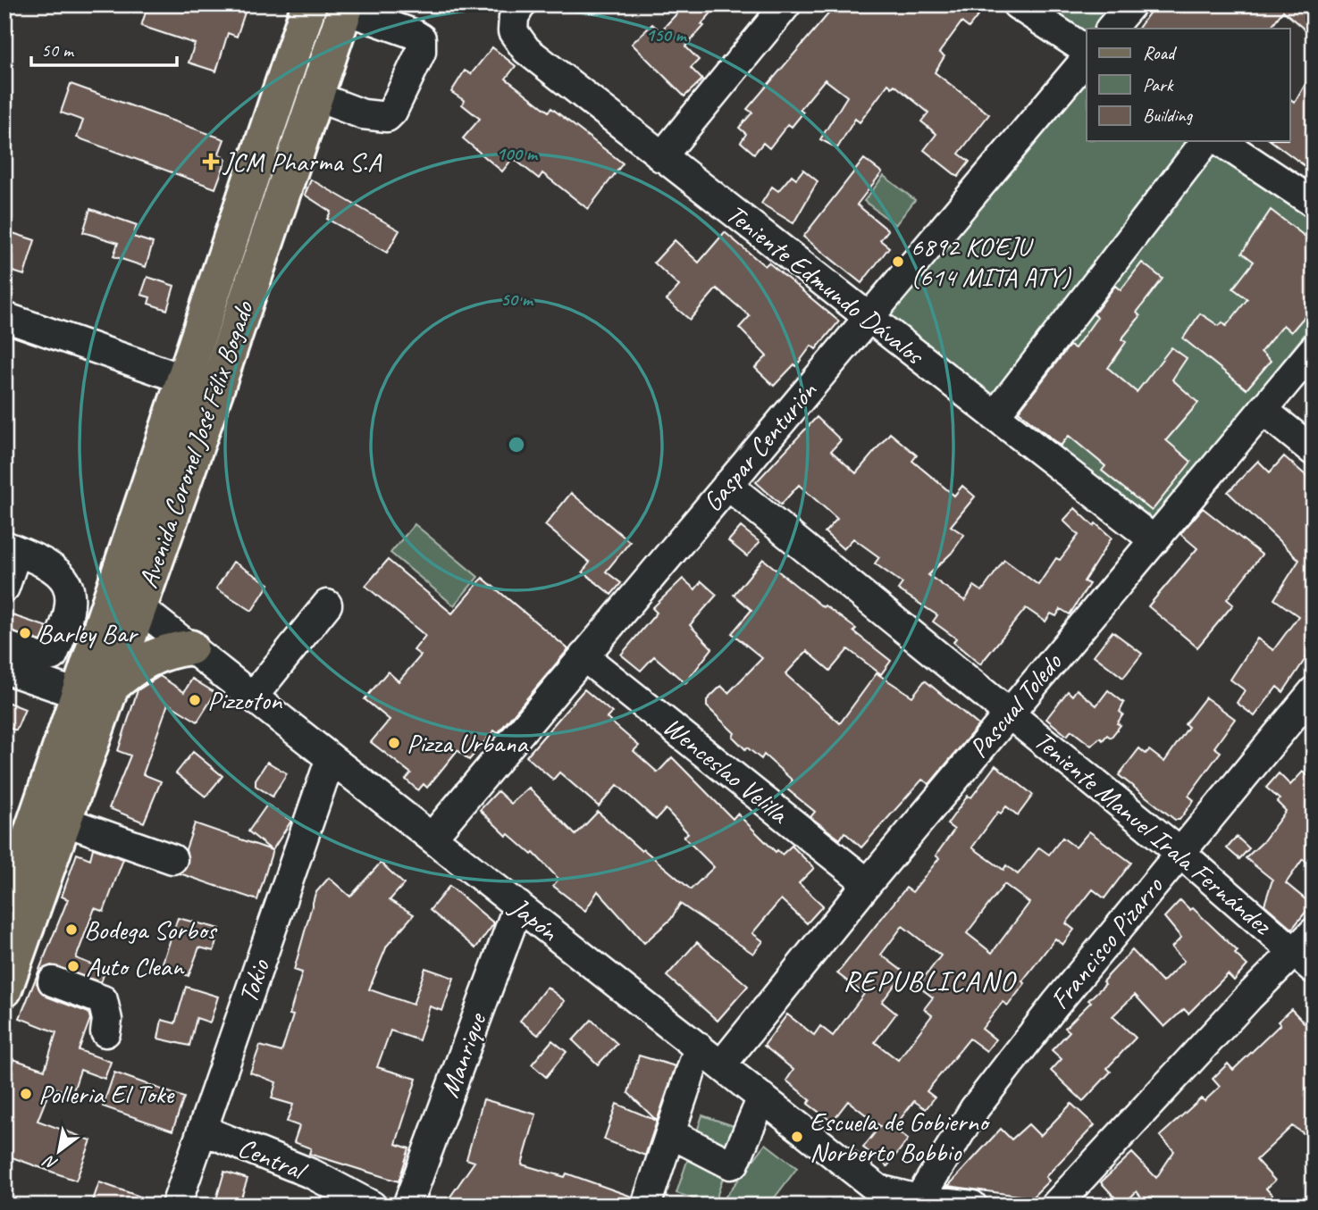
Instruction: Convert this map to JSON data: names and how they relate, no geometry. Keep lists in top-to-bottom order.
{
  "streets": {
    "main road": ["Avenida Coronel José Félix Bogado"],
    "street": [
      "Teniente Edmundo Dávalos",
      "Gaspar Centurión",
      "Pascual Toledo",
      "Wenceslao Velilla",
      "Teniente Manuel Irala Fernández",
      "Japón",
      "Francisco Pizarro",
      "Tokio",
      "Manrique",
      "Central"
    ]
  },
  "crossings": [
    ["Teniente Edmundo Dávalos", "Gaspar Centurión"],
    ["Teniente Edmundo Dávalos", "Pascual Toledo"],
    ["Avenida Coronel José Félix Bogado", "Japón"],
    ["Gaspar Centurión", "Wenceslao Velilla"],
    ["Gaspar Centurión", "Teniente Manuel Irala Fernández"],
    ["Gaspar Centurión", "Japón"],
    ["Pascual Toledo", "Wenceslao Velilla"],
    ["Pascual Toledo", "Teniente Manuel Irala Fernández"],
    ["Pascual Toledo", "Japón"],
    ["Teniente Manuel Irala Fernández", "Francisco Pizarro"],
    ["Japón", "Francisco Pizarro"],
    ["Japón", "Tokio"],
    ["Japón", "Manrique"],
    ["Tokio", "Central"]
  ],
  "districts": ["REPUBLICANO"],
  "places": {
    "health": ["JCM Pharma S.A"],
    "other": [
      "6892 KO'EJU (614 MITA ATY)",
      "Barley Bar",
      "Pizzoton",
      "Pizza Urbana",
      "Bodega Sorbos",
      "Auto Clean",
      "Polleria El Toke",
      "Escuela de Gobierno Norberto Bobbio"
    ]
  },
  "legend": ["Road", "Park", "Building"],
  "scale_bar": "50 m",
  "north": "bottom left",
  "rings": ["150 m", "100 m", "50 m"]
}
